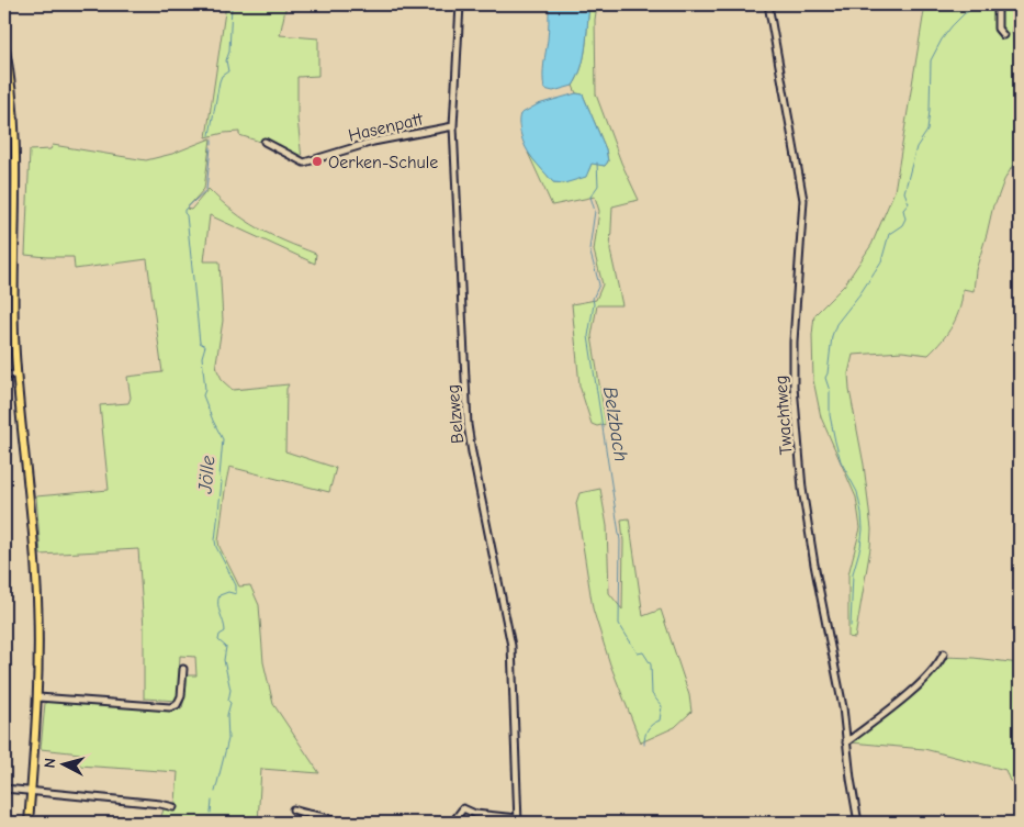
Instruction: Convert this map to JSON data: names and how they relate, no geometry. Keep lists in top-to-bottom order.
{
  "streets": {
    "street": ["Hasenpatt", "Belzweg", "Twachtweg"]
  },
  "crossings": [
    ["Hasenpatt", "Belzweg"]
  ],
  "water": ["Belzbach", "Jölle"],
  "places": ["Oerken-Schule"],
  "north": "left"
}
